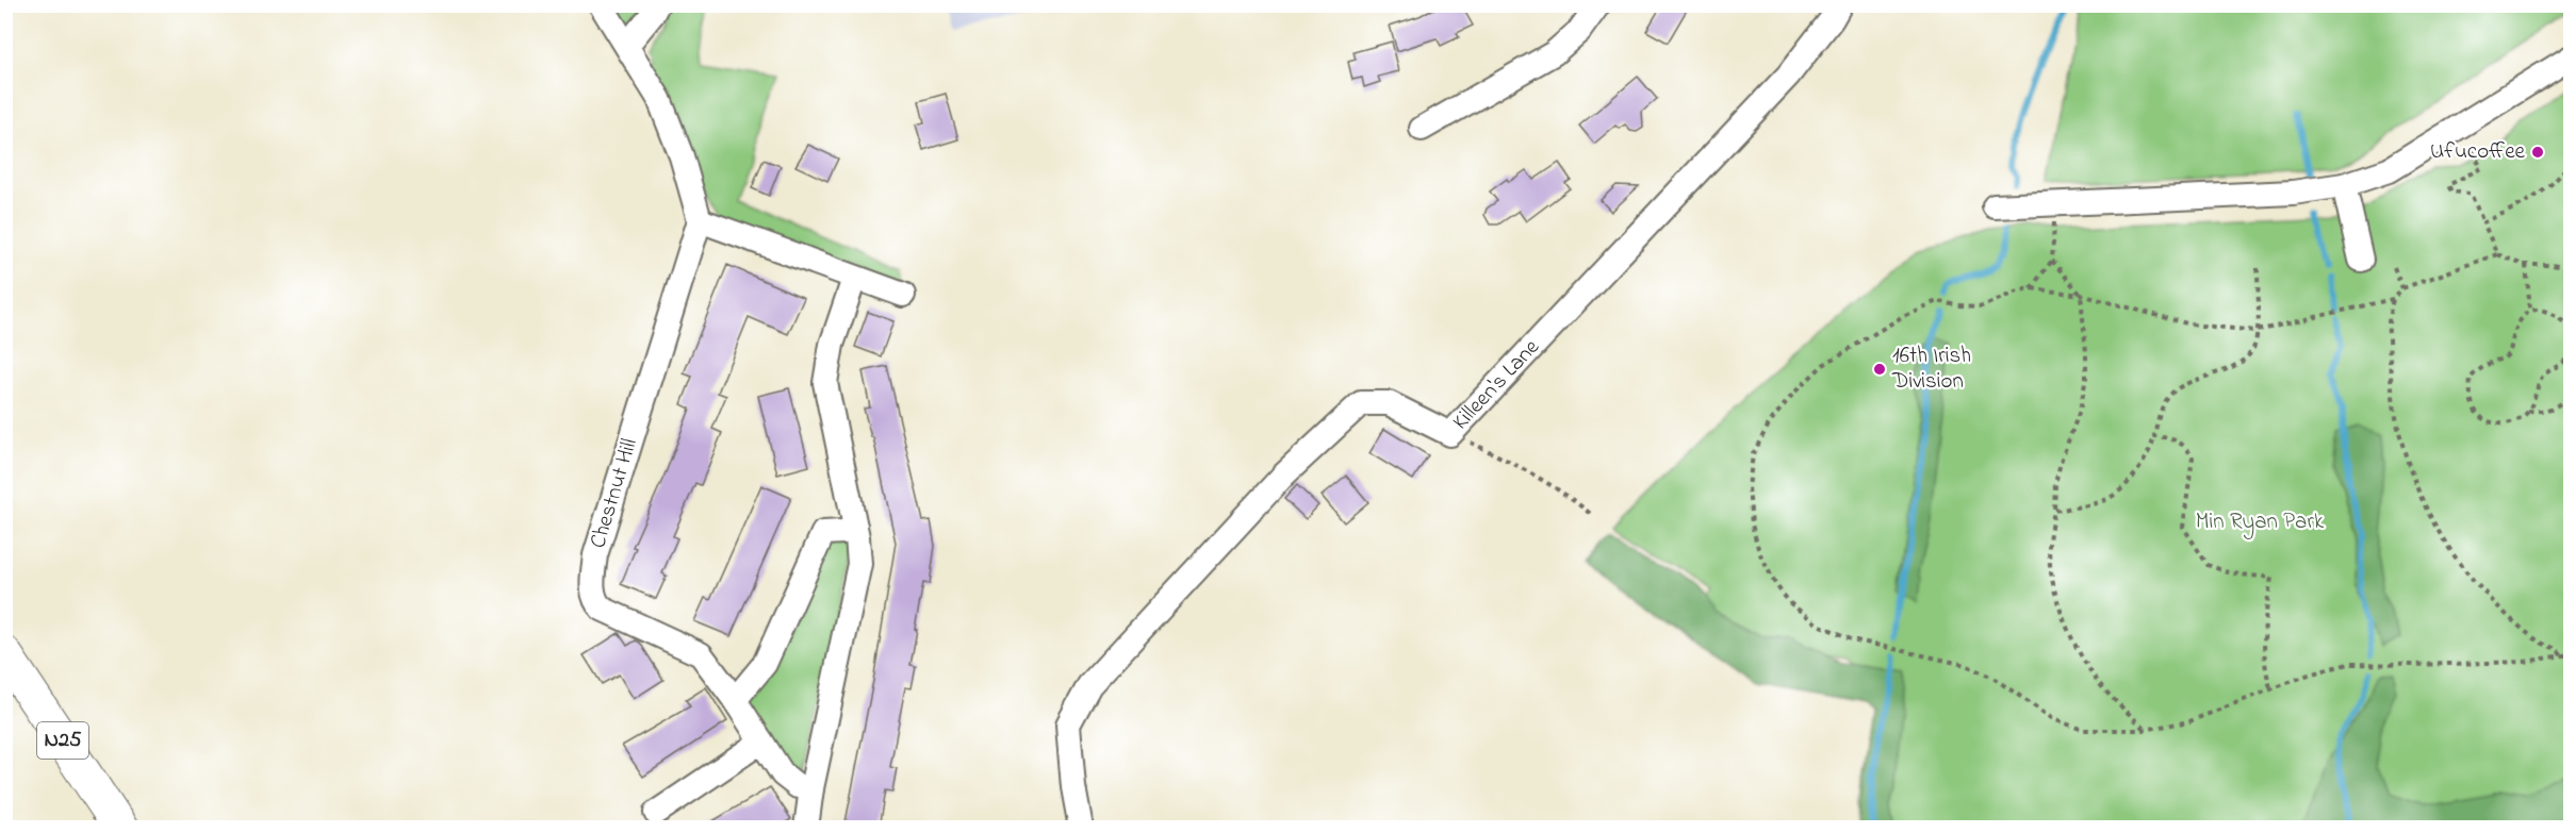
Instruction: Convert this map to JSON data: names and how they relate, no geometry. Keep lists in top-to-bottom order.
{
  "streets": {
    "highway": ["N25"],
    "street": ["Killeen's Lane", "Chestnut Hill"]
  },
  "parks": ["Min Ryan Park"],
  "places": ["Ufucoffee", "16th Irish Division"]
}
